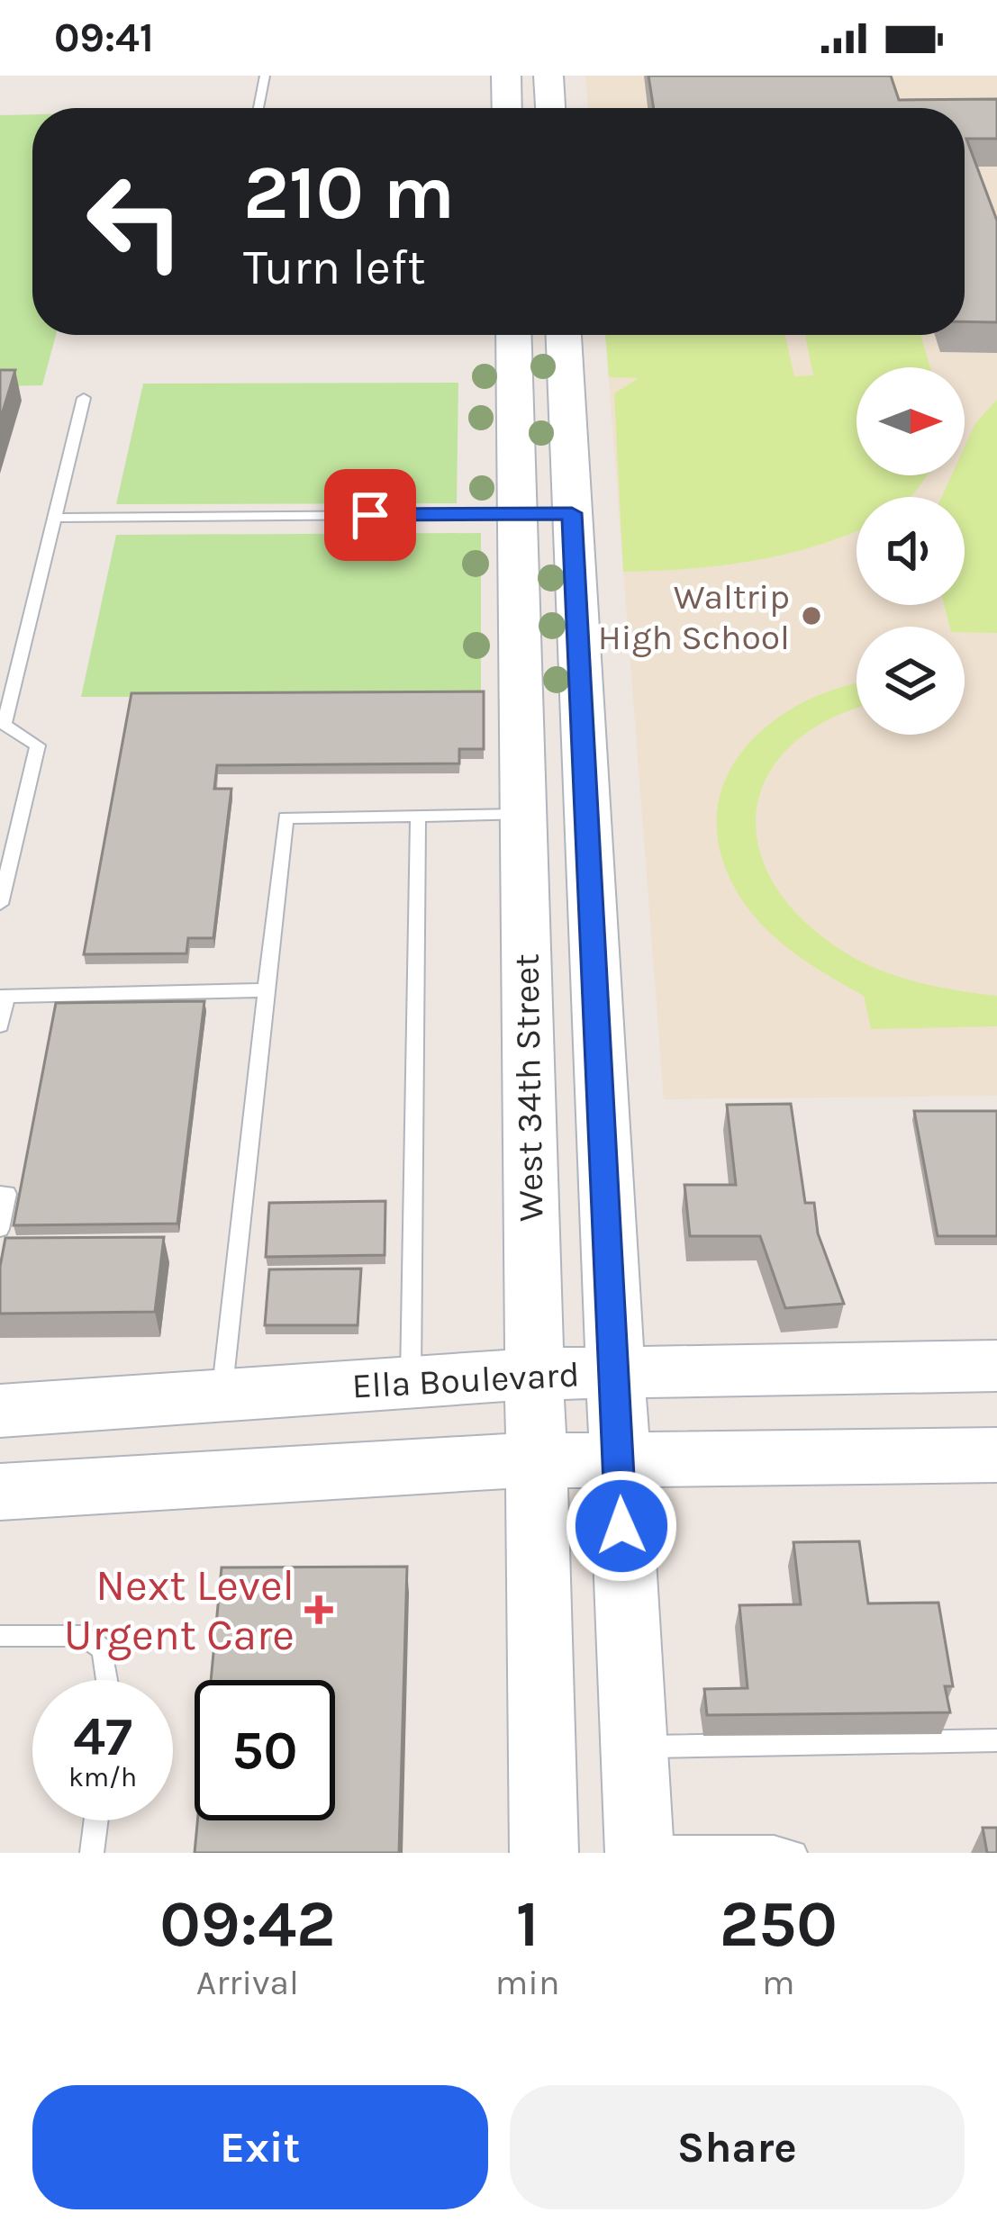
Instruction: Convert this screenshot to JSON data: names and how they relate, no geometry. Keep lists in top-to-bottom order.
{
  "streets": {
    "main road": ["West 34th Street", "Ella Boulevard"]
  },
  "crossings": [
    ["West 34th Street", "Ella Boulevard"]
  ],
  "places": {
    "other": ["Waltrip High School"],
    "health": ["Next Level Urgent Care"]
  },
  "north": "right",
  "page": {
    "status": "09:41",
    "turn": ["210 m", "Turn left"],
    "speed": "47 km/h",
    "limit": "50",
    "eta": [
      "09:42",
      "Arrival",
      "1",
      "min",
      "250",
      "m"
    ],
    "buttons": ["Exit", "Share"]
  }
}
